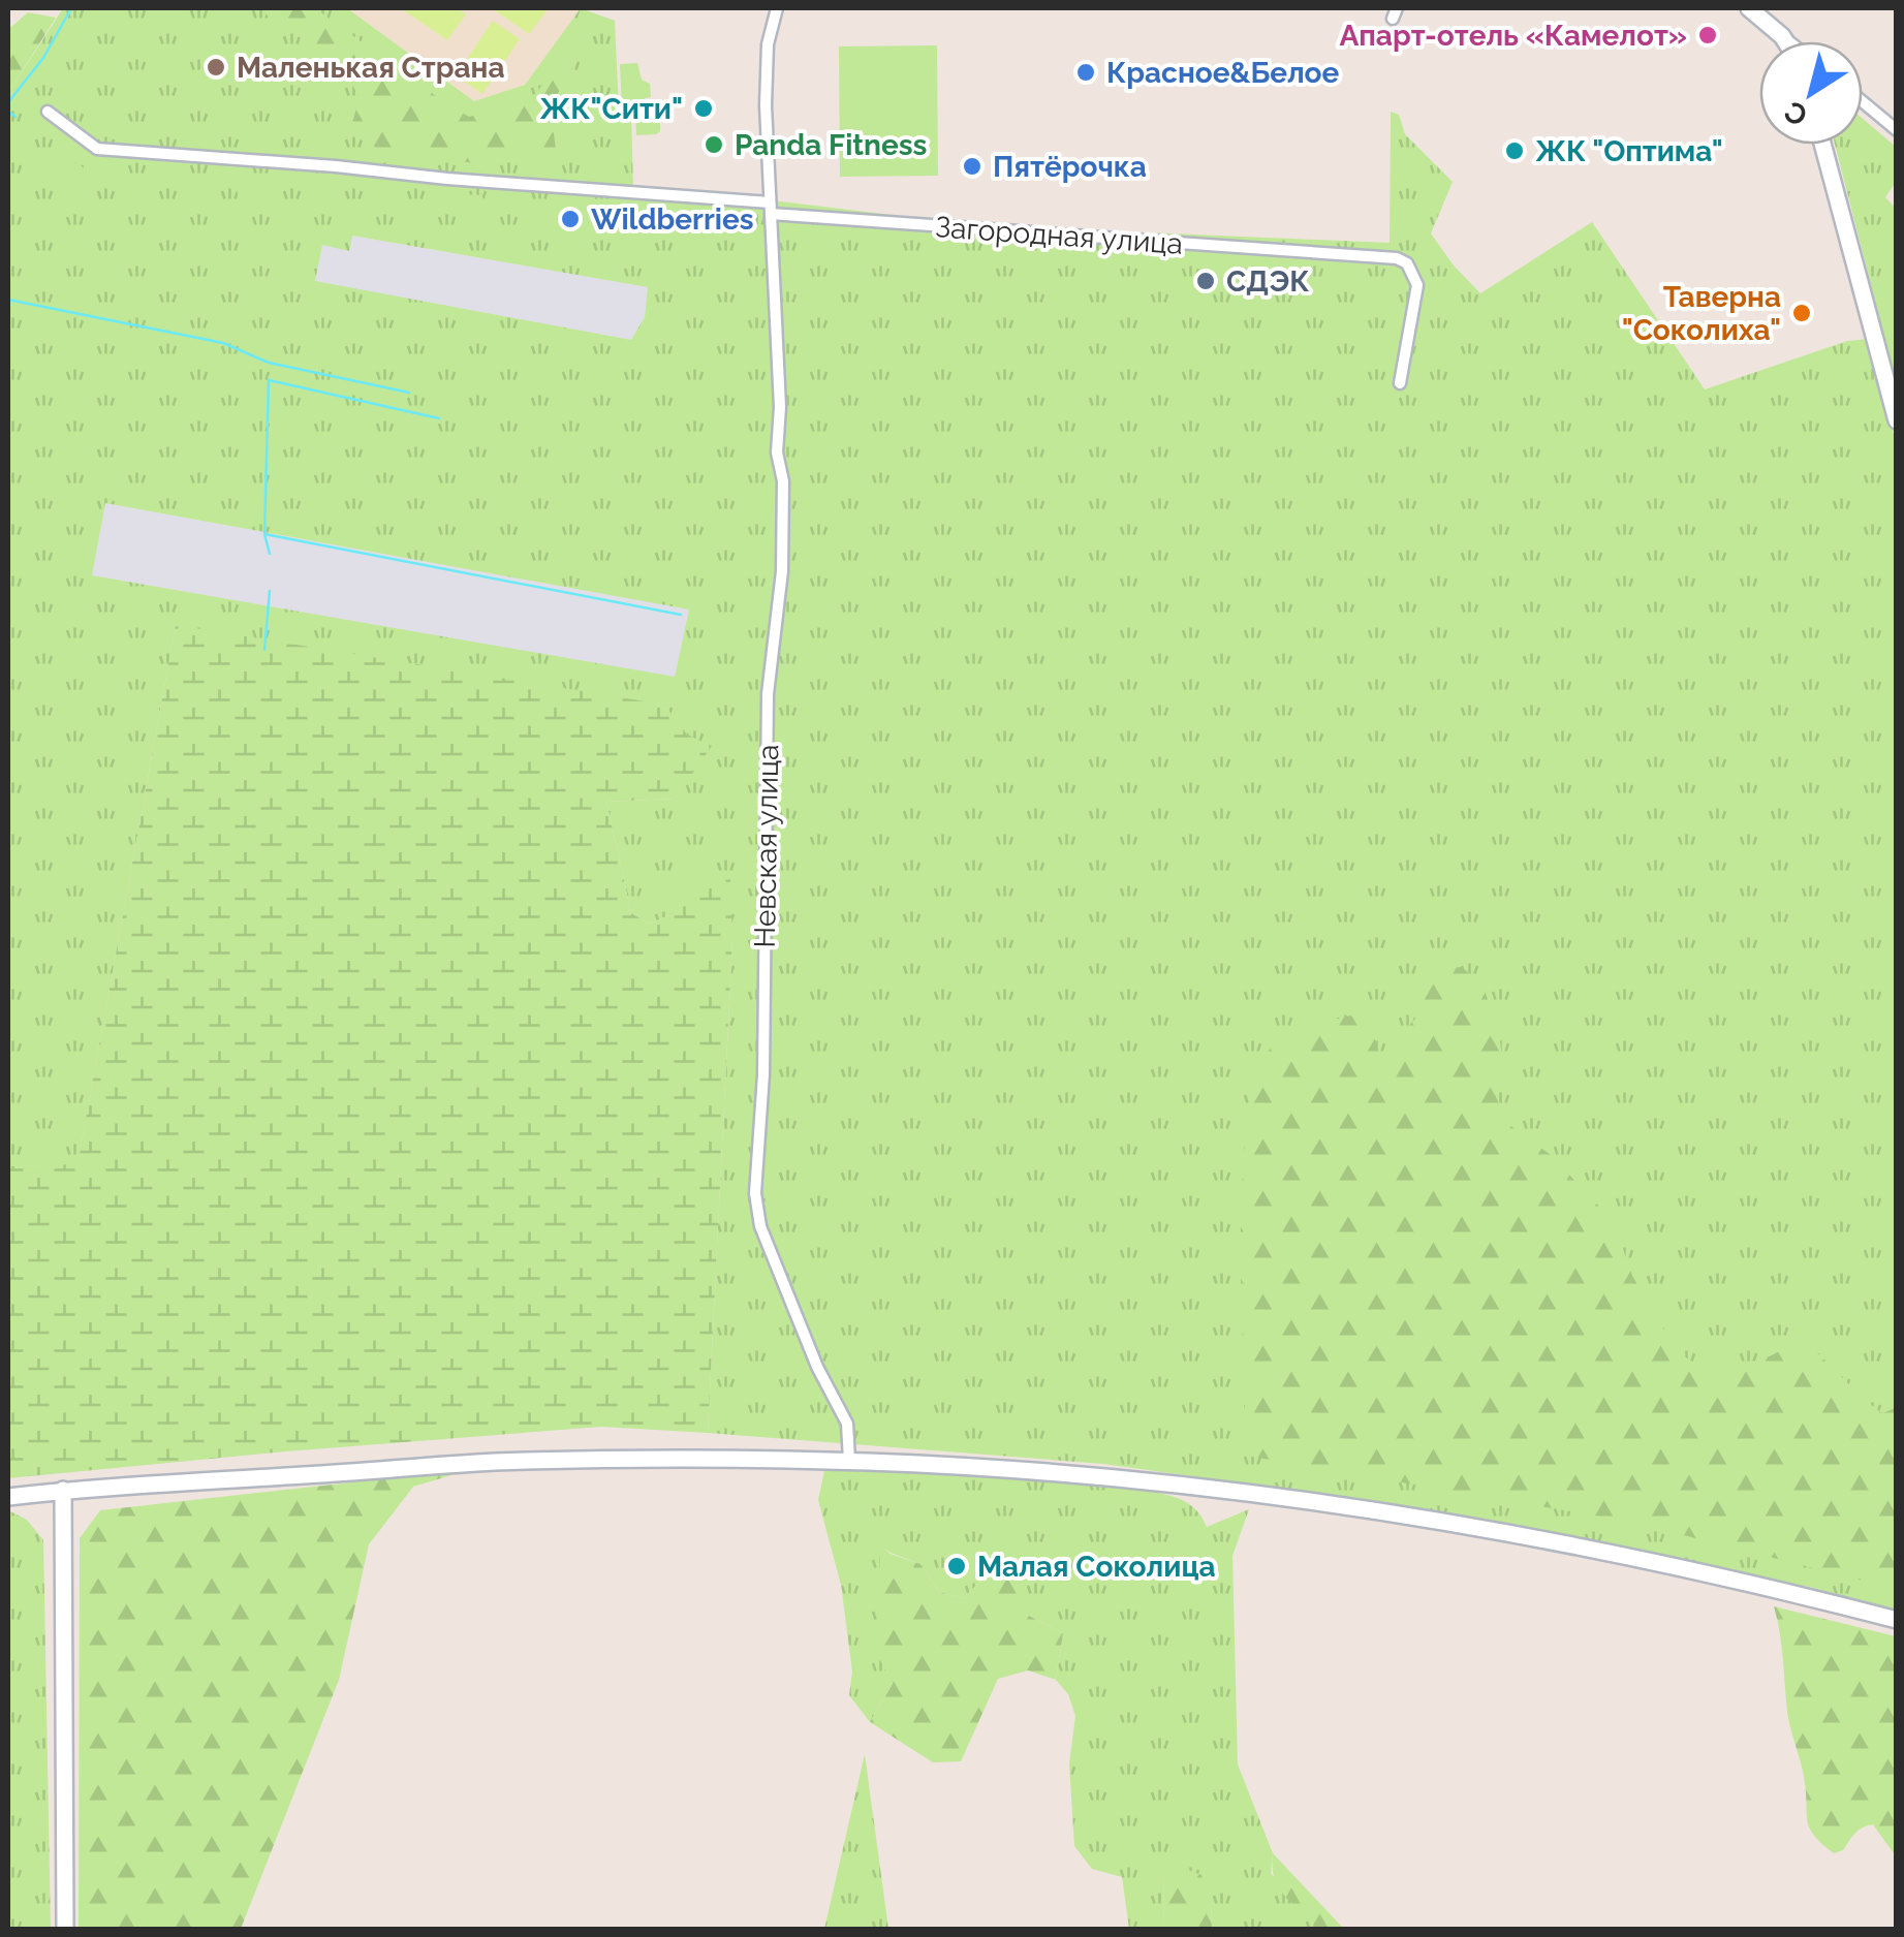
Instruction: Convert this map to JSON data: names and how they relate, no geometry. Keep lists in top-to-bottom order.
{
  "streets": {
    "street": ["Загородная улица", "Невская улица"]
  },
  "crossings": [
    ["Загородная улица", "Невская улица"]
  ],
  "places": [
    "Апарт-отель «Камелот»",
    "Маленькая Страна",
    "Красное&Белое",
    "ЖК\"Сити\"",
    "Panda Fitness",
    "ЖК \"Оптима\"",
    "Пятёрочка",
    "Wildberries",
    "СДЭК",
    "Таверна \"Соколиха\"",
    "Малая Соколица"
  ],
  "north": "bottom left"
}
